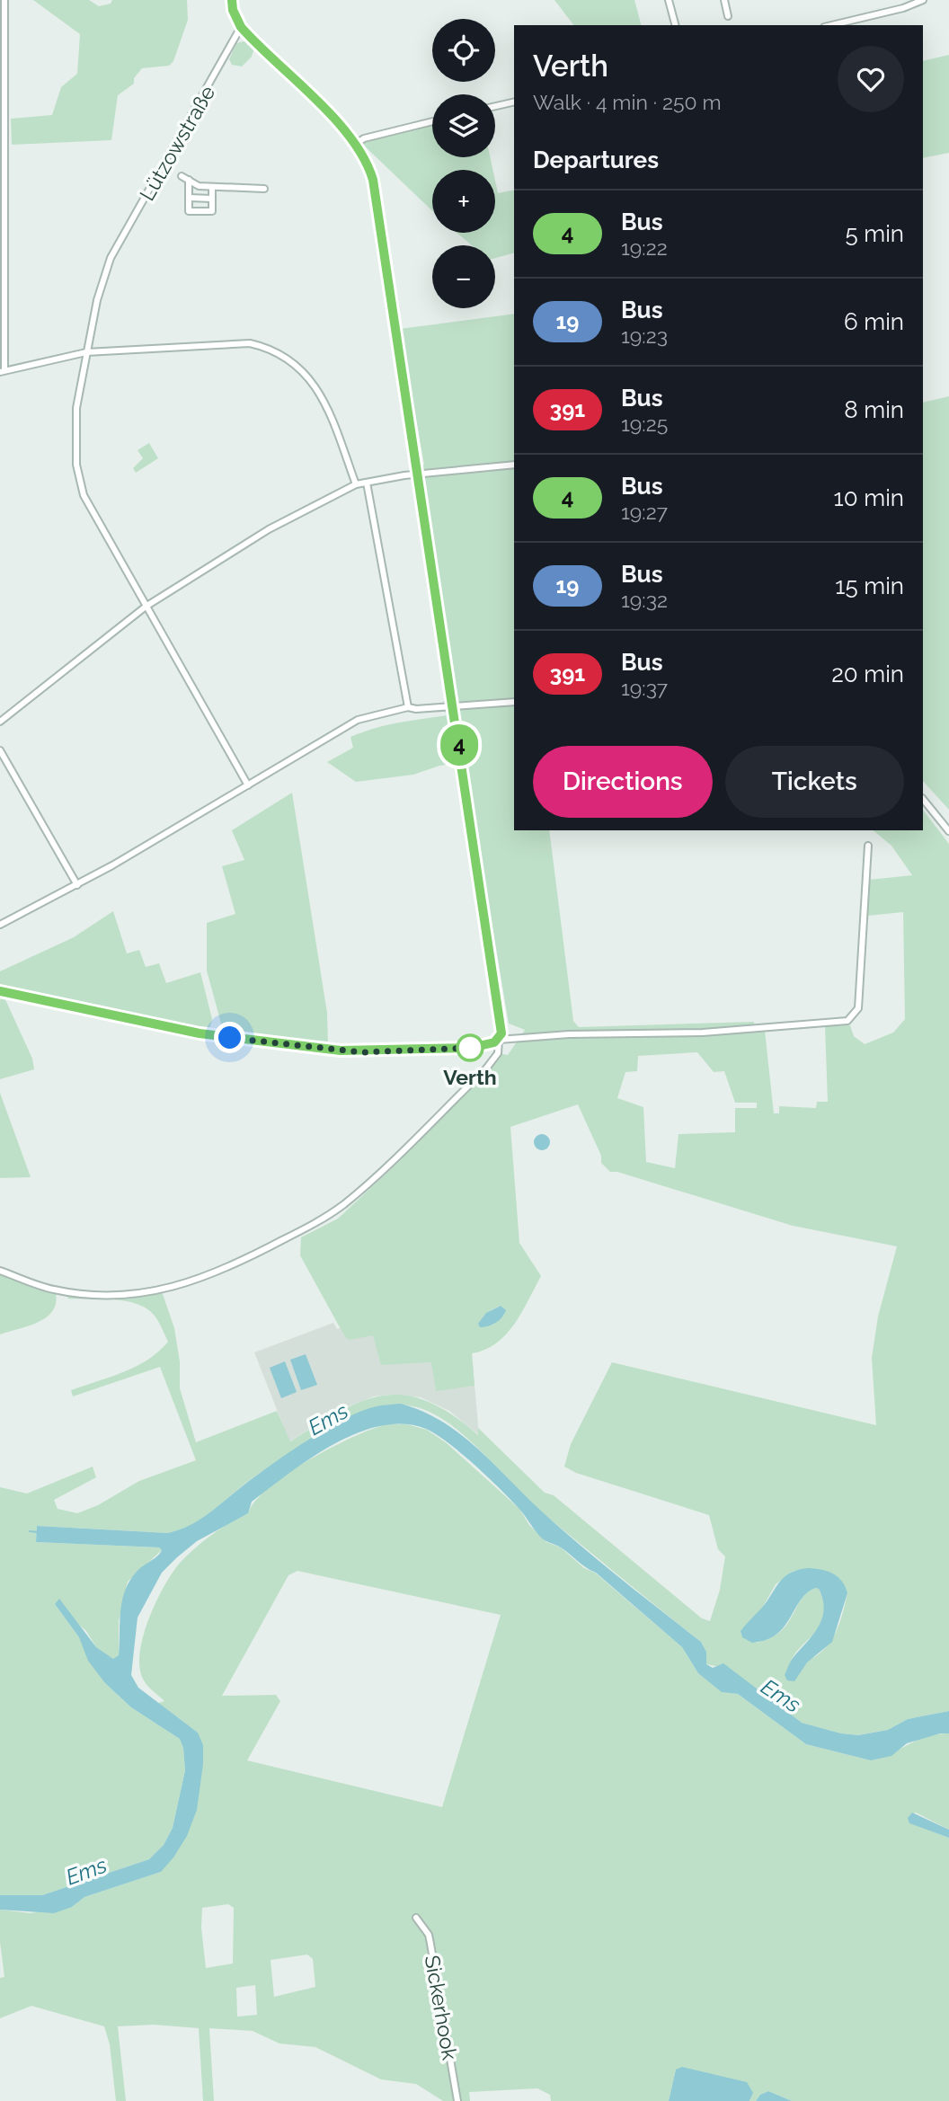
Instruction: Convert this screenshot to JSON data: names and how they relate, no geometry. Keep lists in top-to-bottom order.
{
  "streets": {
    "street": ["Lützowstraße", "Sickerhook"]
  },
  "water": ["Ems"],
  "places": ["Verth"],
  "lines": ["bus line 4"],
  "page": {
    "on_map": "4",
    "map_buttons": ["+", "−"],
    "heading": [
      ["Verth", "Walk · 4 min · 250 m"],
      "Departures"
    ],
    "list": [
      {
        "mark": "4",
        "name": "Bus",
        "note": "19:22",
        "value": "5 min"
      },
      {
        "mark": "19",
        "name": "Bus",
        "note": "19:23",
        "value": "6 min"
      },
      {
        "mark": "391",
        "name": "Bus",
        "note": "19:25",
        "value": "8 min"
      },
      {
        "mark": "4",
        "name": "Bus",
        "note": "19:27",
        "value": "10 min"
      },
      {
        "mark": "19",
        "name": "Bus",
        "note": "19:32",
        "value": "15 min"
      },
      {
        "mark": "391",
        "name": "Bus",
        "note": "19:37",
        "value": "20 min"
      }
    ],
    "buttons": ["Directions", "Tickets"]
  }
}
